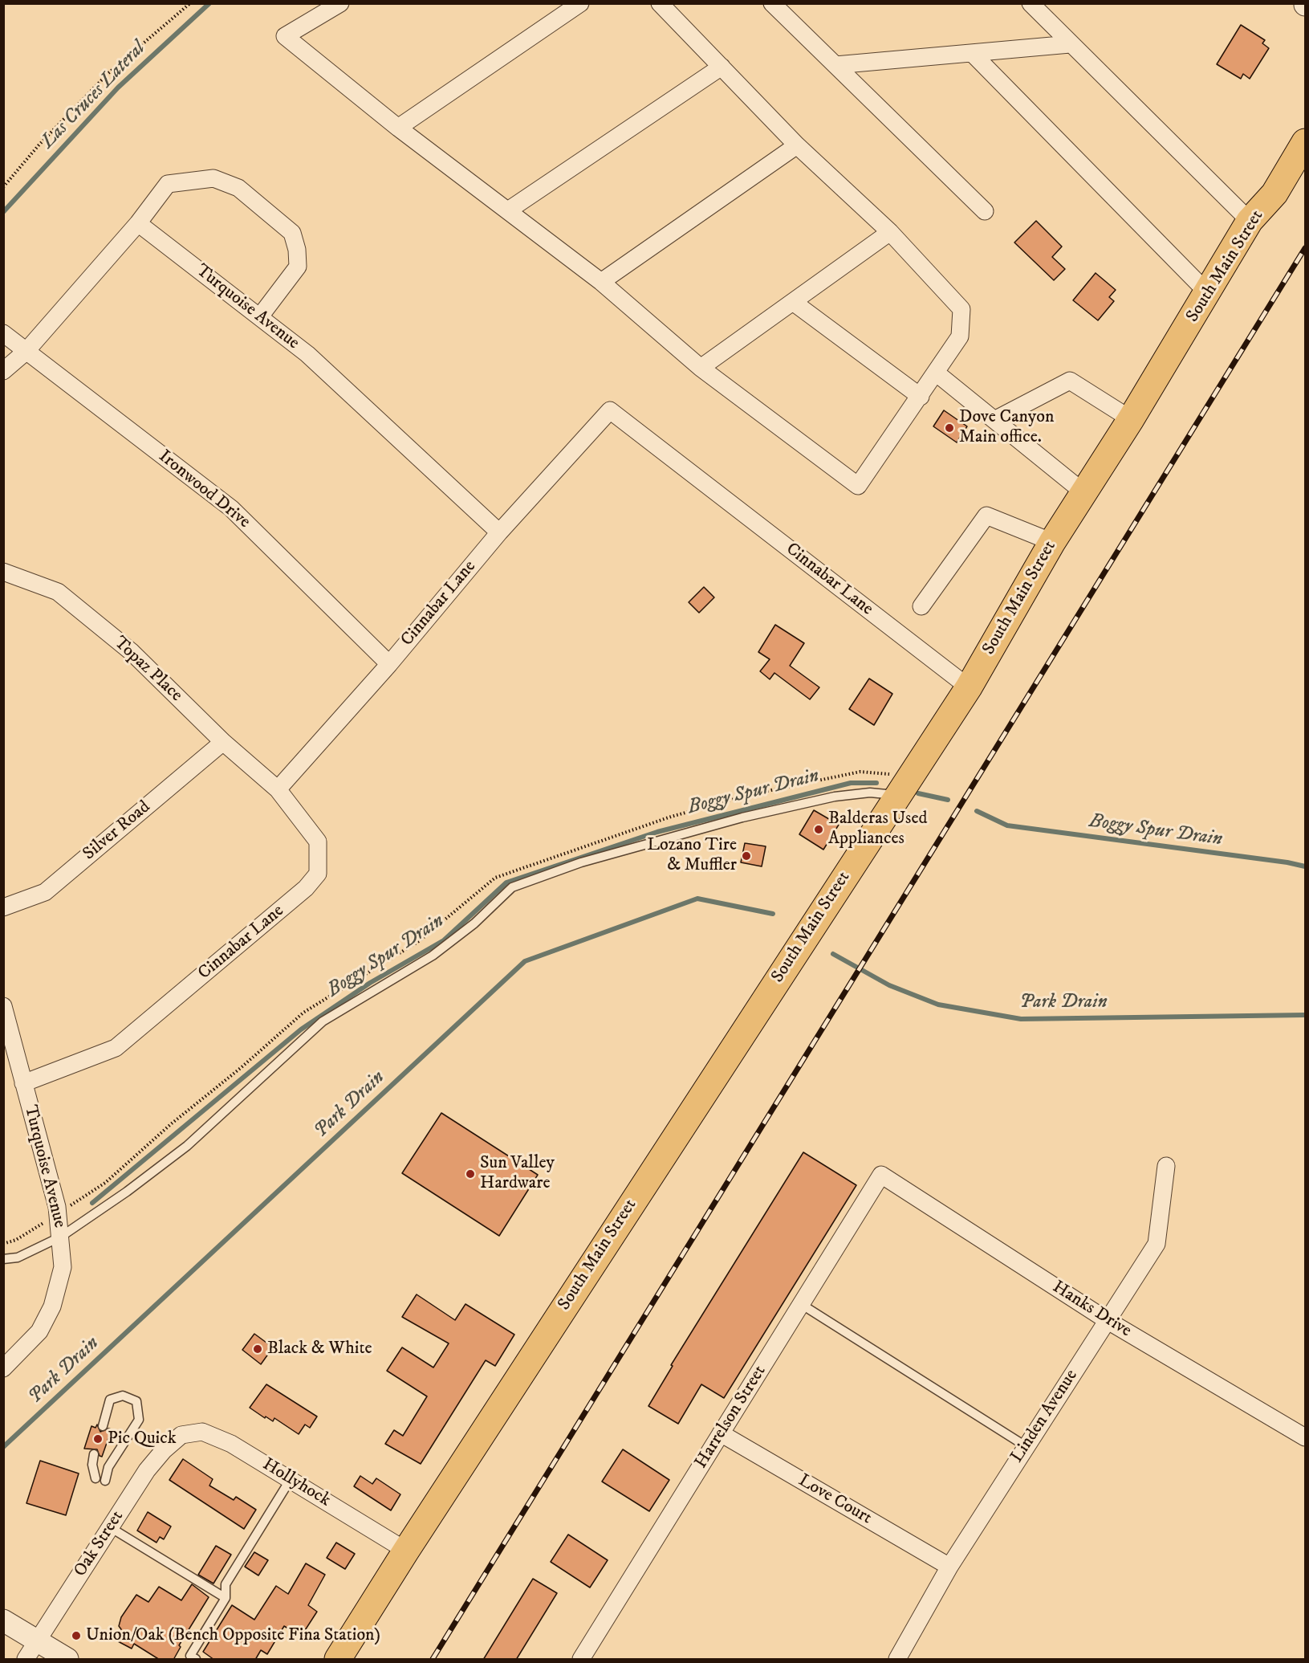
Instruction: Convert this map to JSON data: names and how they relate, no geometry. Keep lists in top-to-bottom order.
{
  "streets": {
    "main road": ["South Main Street"],
    "street": [
      "Turquoise Avenue",
      "Ironwood Drive",
      "Cinnabar Lane",
      "Topaz Place",
      "Silver Road",
      "Hanks Drive",
      "Linden Avenue",
      "Harrelson Street",
      "Hollyhock",
      "Love Court",
      "Oak Street"
    ]
  },
  "crossings": [
    ["South Main Street", "Cinnabar Lane"],
    ["South Main Street", "Hollyhock"],
    ["Turquoise Avenue", "Cinnabar Lane"],
    ["Ironwood Drive", "Cinnabar Lane"],
    ["Cinnabar Lane", "Topaz Place"],
    ["Topaz Place", "Silver Road"],
    ["Hanks Drive", "Linden Avenue"],
    ["Hanks Drive", "Harrelson Street"],
    ["Linden Avenue", "Love Court"],
    ["Harrelson Street", "Love Court"],
    ["Hollyhock", "Oak Street"]
  ],
  "water": ["Las Cruces Lateral", "Boggy Spur Drain", "Park Drain"],
  "places": [
    "Dove Canyon Main office.",
    "Balderas Used Appliances",
    "Lozano Tire & Muffler",
    "Sun Valley Hardware",
    "Black & White",
    "Pic Quick",
    "Union/Oak (Bench Opposite Fina Station)"
  ]
}
